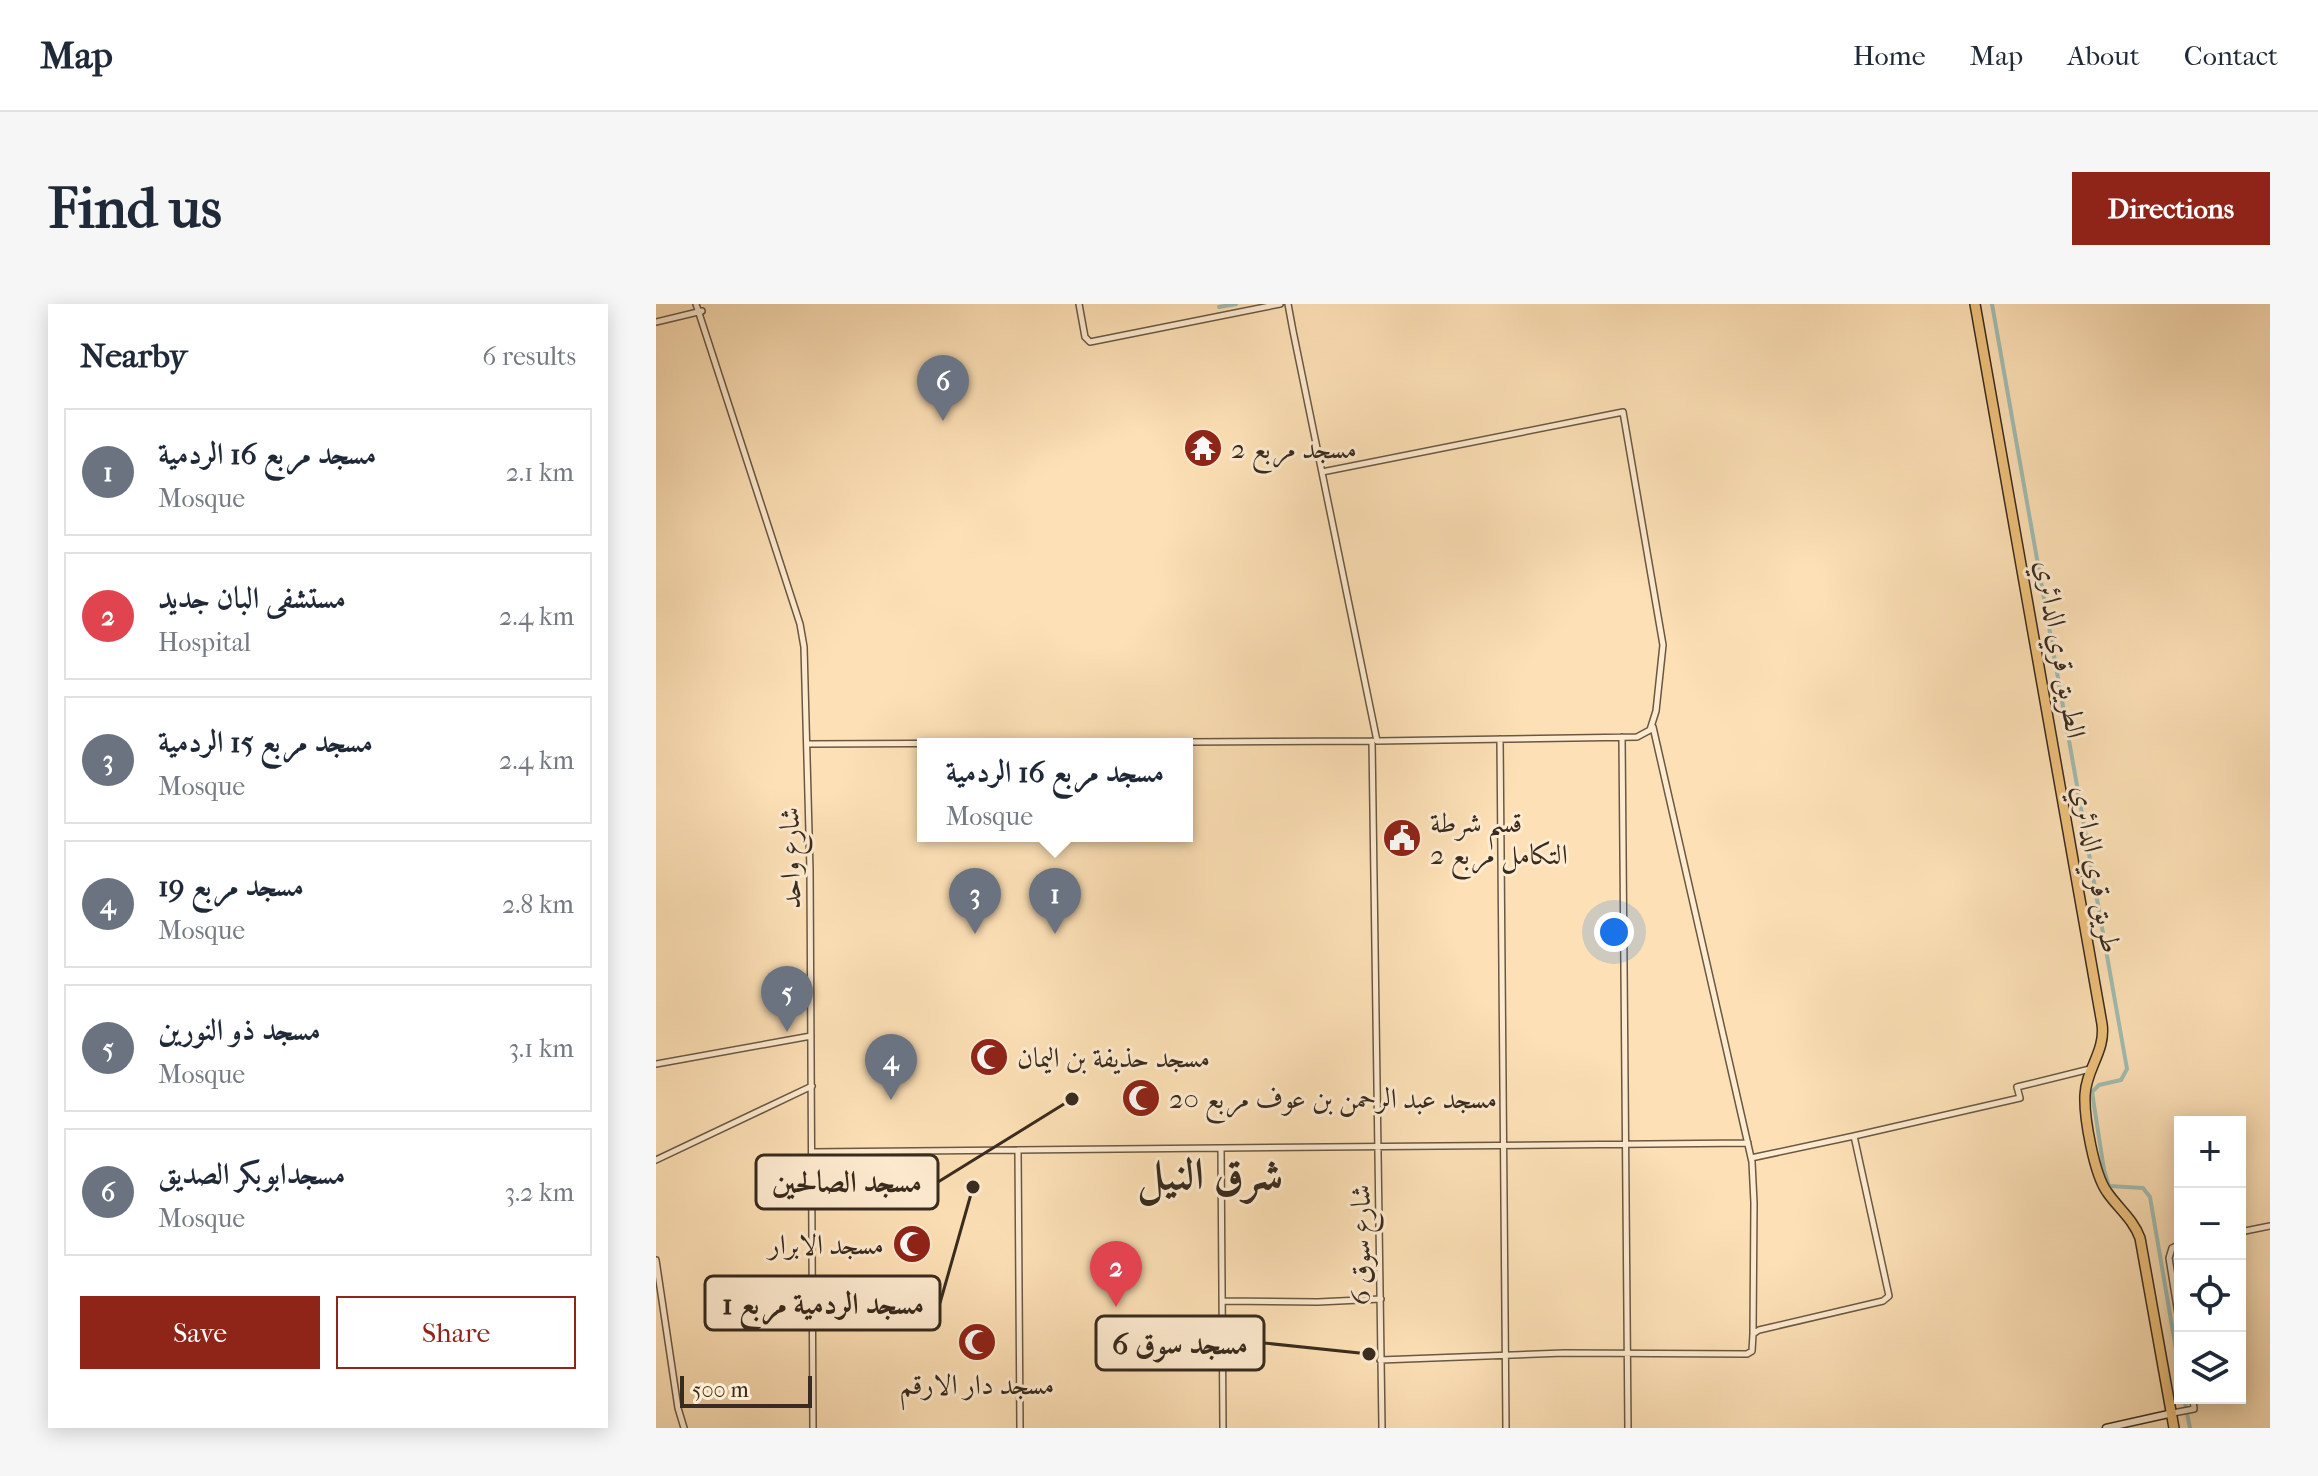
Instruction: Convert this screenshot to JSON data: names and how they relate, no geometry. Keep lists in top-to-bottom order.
{
  "streets": {
    "highway": ["الطريق قري الدائري", "طريق قري الدائري"],
    "street": ["شارع واحد", "شارع سوق 6"]
  },
  "crossings": [
    ["الطريق قري الدائري", "طريق قري الدائري"]
  ],
  "districts": ["شرق النيل"],
  "places": {
    "temple": ["مسجد مربع 2"],
    "public building": ["قسم شرطة التكامل مربع 2"],
    "mosque": [
      "مسجد حذيفة بن اليمان",
      "مسجد عبد الرحمن بن عوف مربع 20",
      "مسجد الابرار",
      "مسجد دار الارقم"
    ],
    "other": ["مسجد الصالحين", "مسجد الردمية مربع 1", "مسجد سوق 6"]
  },
  "scale_bar": "500 m",
  "page": {
    "header": "Map",
    "nav": [
      "Home",
      "Map",
      "About",
      "Contact"
    ],
    "buttons": [
      "Directions",
      ["Save", "Share"]
    ],
    "title": "Find us",
    "heading": ["Nearby", "6 results"],
    "pins": [
      "6",
      "1",
      "3",
      "5",
      "4",
      "2"
    ],
    "list": [
      {
        "mark": "1",
        "name": "مسجد مربع 16 الردمية",
        "note": "Mosque",
        "value": "2.1 km"
      },
      {
        "mark": "2",
        "name": "مستشفى البان جديد",
        "note": "Hospital",
        "value": "2.4 km"
      },
      {
        "mark": "3",
        "name": "مسجد مربع 15 الردمية",
        "note": "Mosque",
        "value": "2.4 km"
      },
      {
        "mark": "4",
        "name": "مسجد مربع 19",
        "note": "Mosque",
        "value": "2.8 km"
      },
      {
        "mark": "5",
        "name": "مسجد ذو النورين",
        "note": "Mosque",
        "value": "3.1 km"
      },
      {
        "mark": "6",
        "name": "مسجدابوبكر الصديق",
        "note": "Mosque",
        "value": "3.2 km"
      }
    ],
    "popup": ["مسجد مربع 16 الردمية", "Mosque"],
    "map_buttons": ["+", "−"],
    "scale": "500 m"
  }
}
